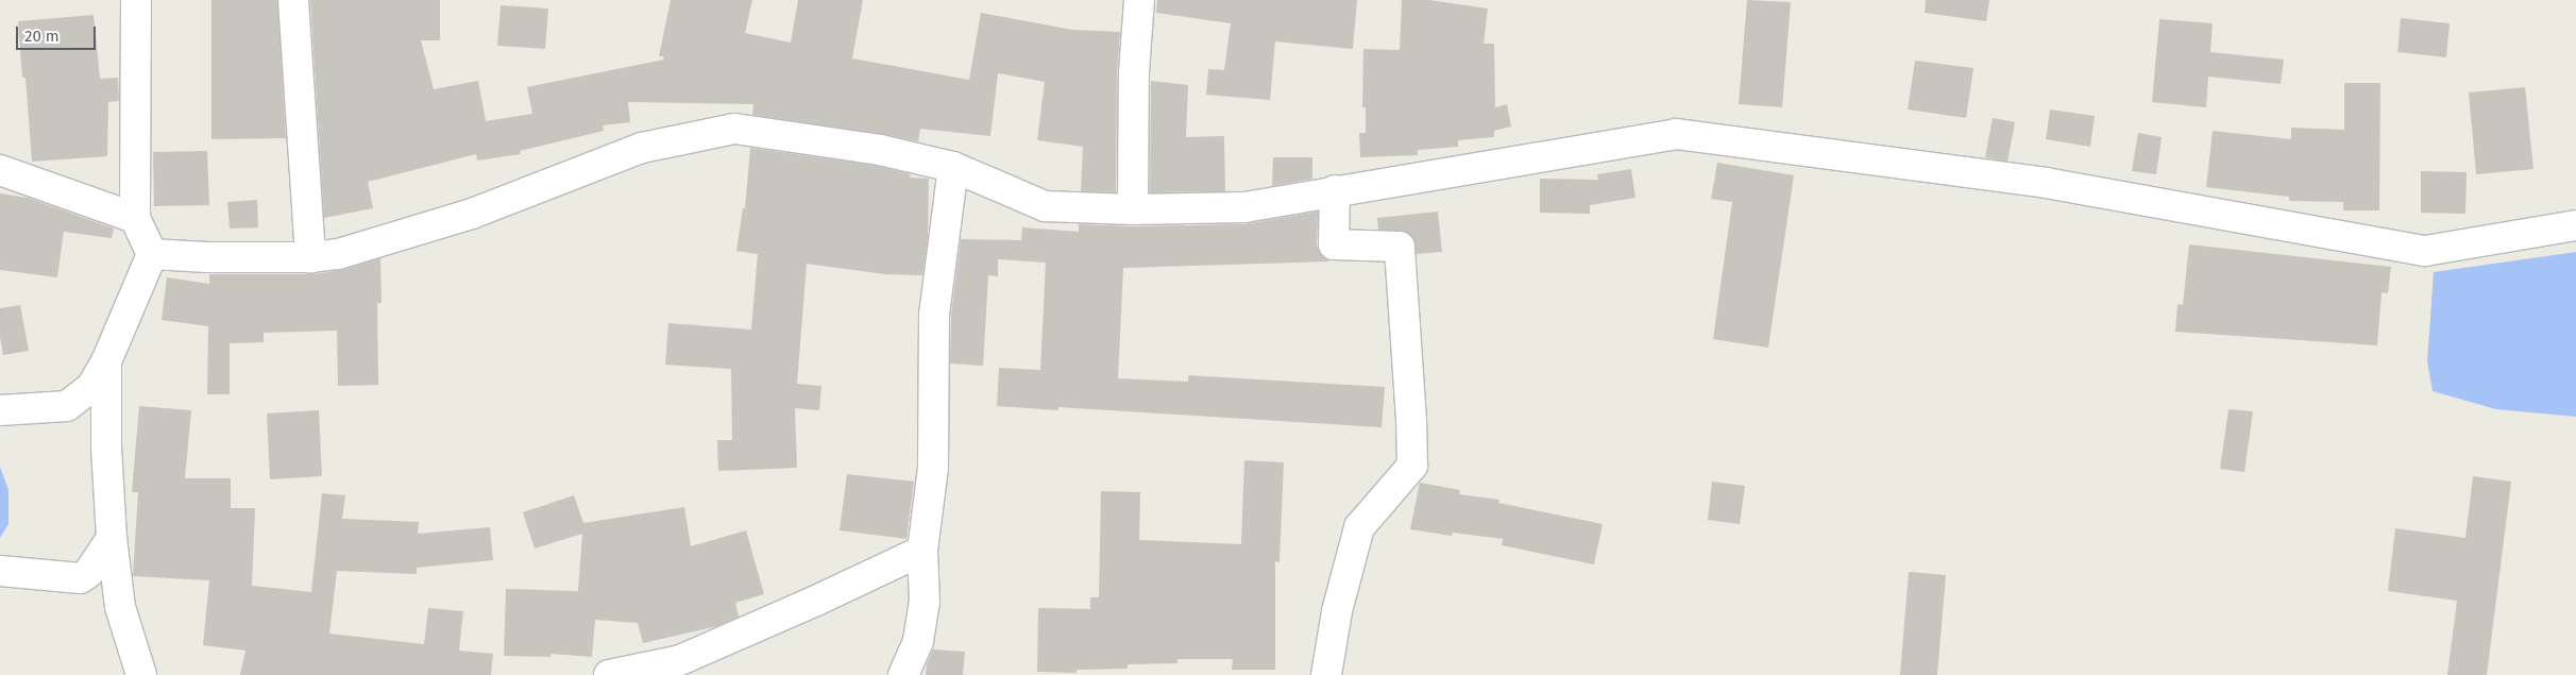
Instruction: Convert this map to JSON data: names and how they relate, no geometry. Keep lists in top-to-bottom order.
{
  "scale_bar": "20 m"
}
